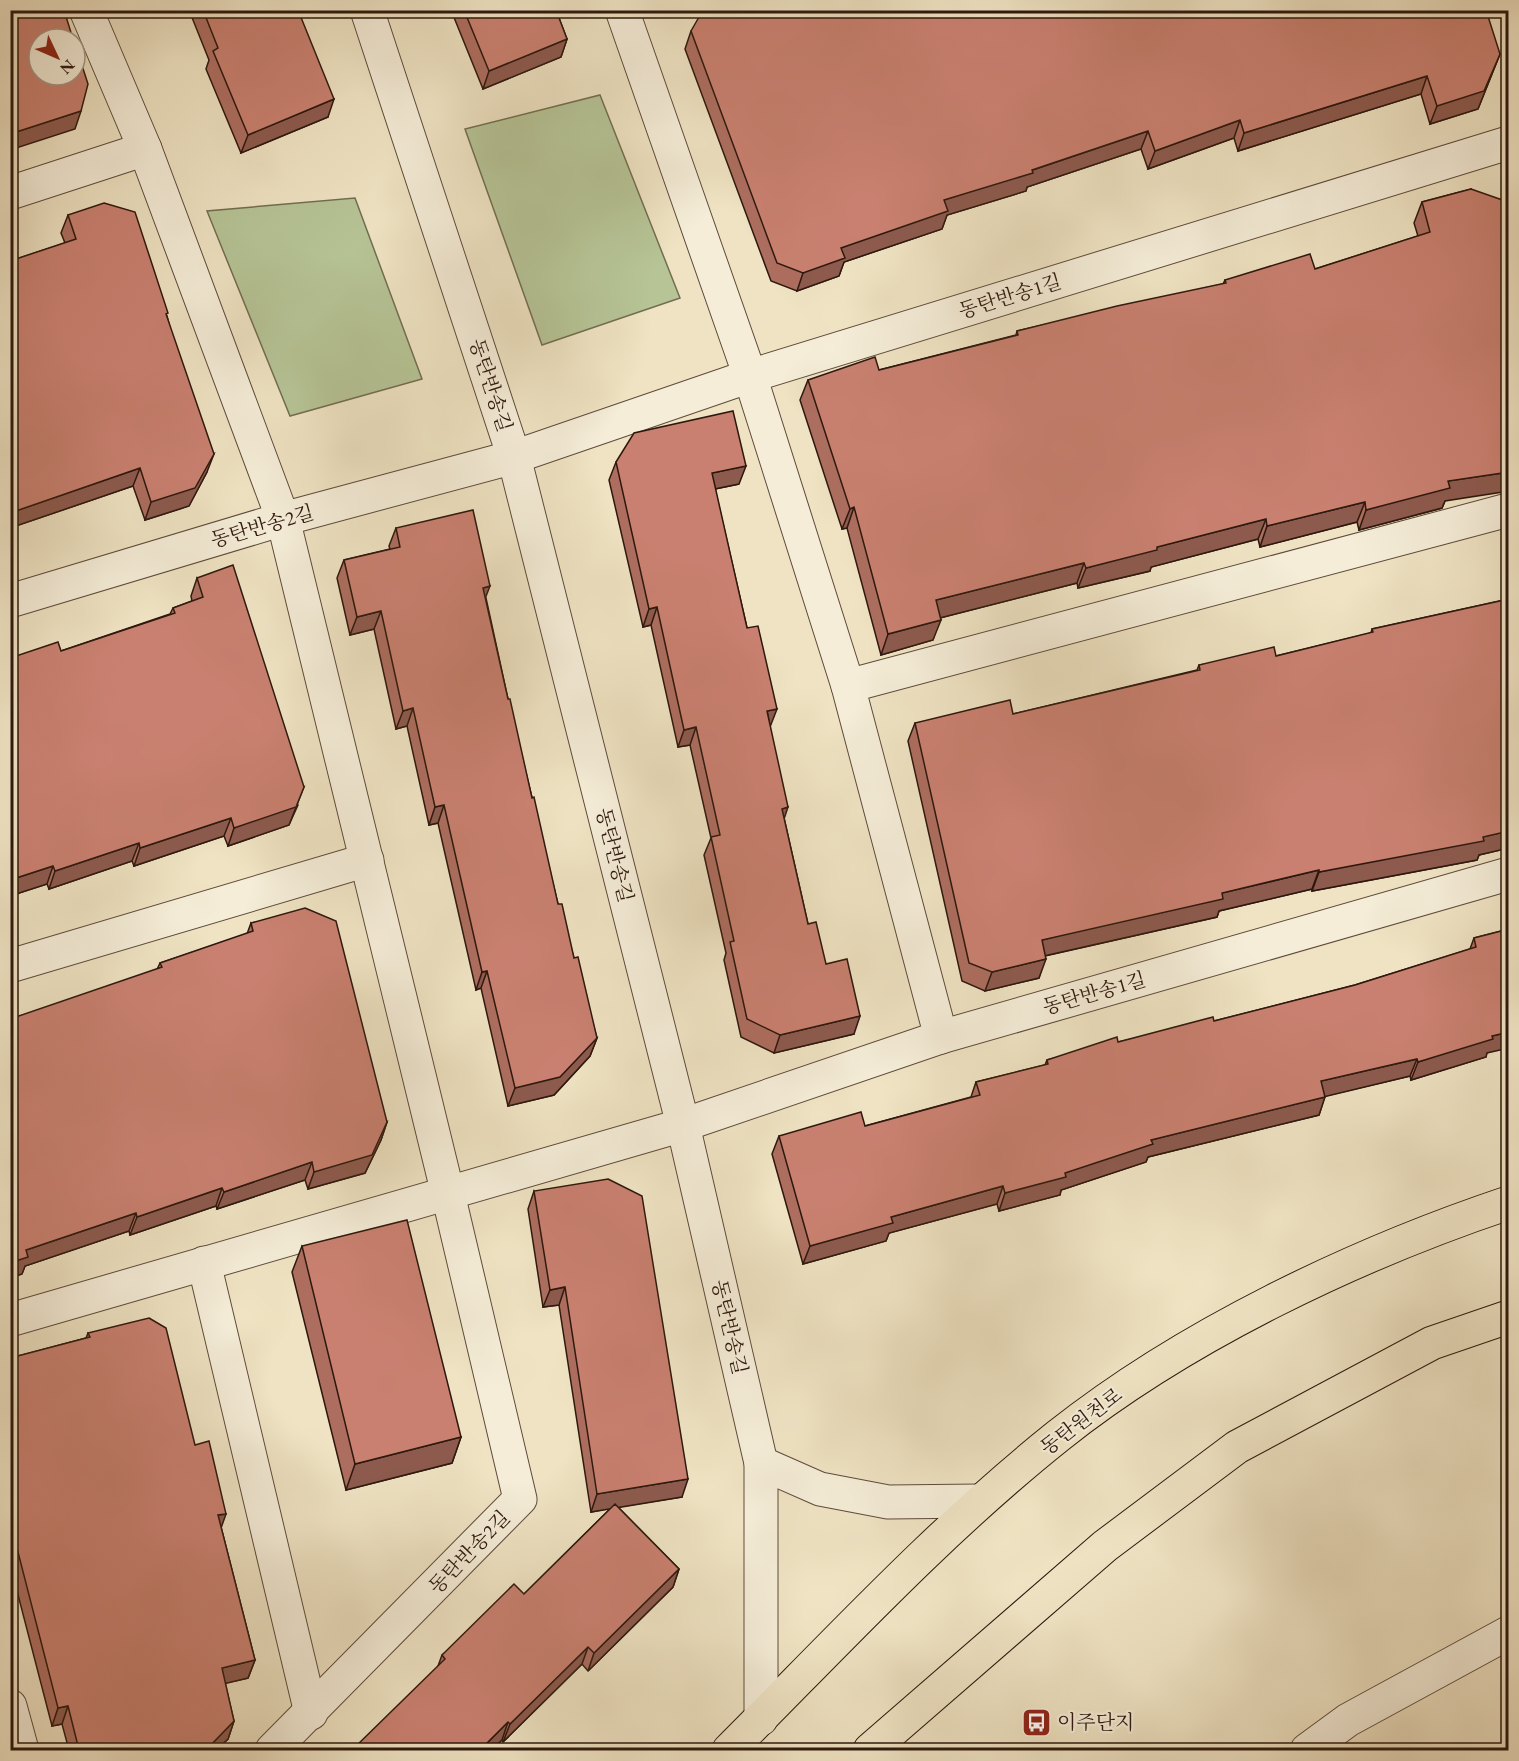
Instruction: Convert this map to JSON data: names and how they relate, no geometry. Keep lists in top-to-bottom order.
{
  "streets": {
    "main road": ["동탄원천로"],
    "street": ["동탄반송1길", "동탄반송길", "동탄반송2길"]
  },
  "crossings": [
    ["동탄반송1길", "동탄반송길"],
    ["동탄반송1길", "동탄반송2길"],
    ["동탄반송길", "동탄반송2길"],
    ["동탄반송길", "동탄원천로"]
  ],
  "places": {
    "bus stop": ["이주단지"]
  },
  "north": "bottom right"
}
